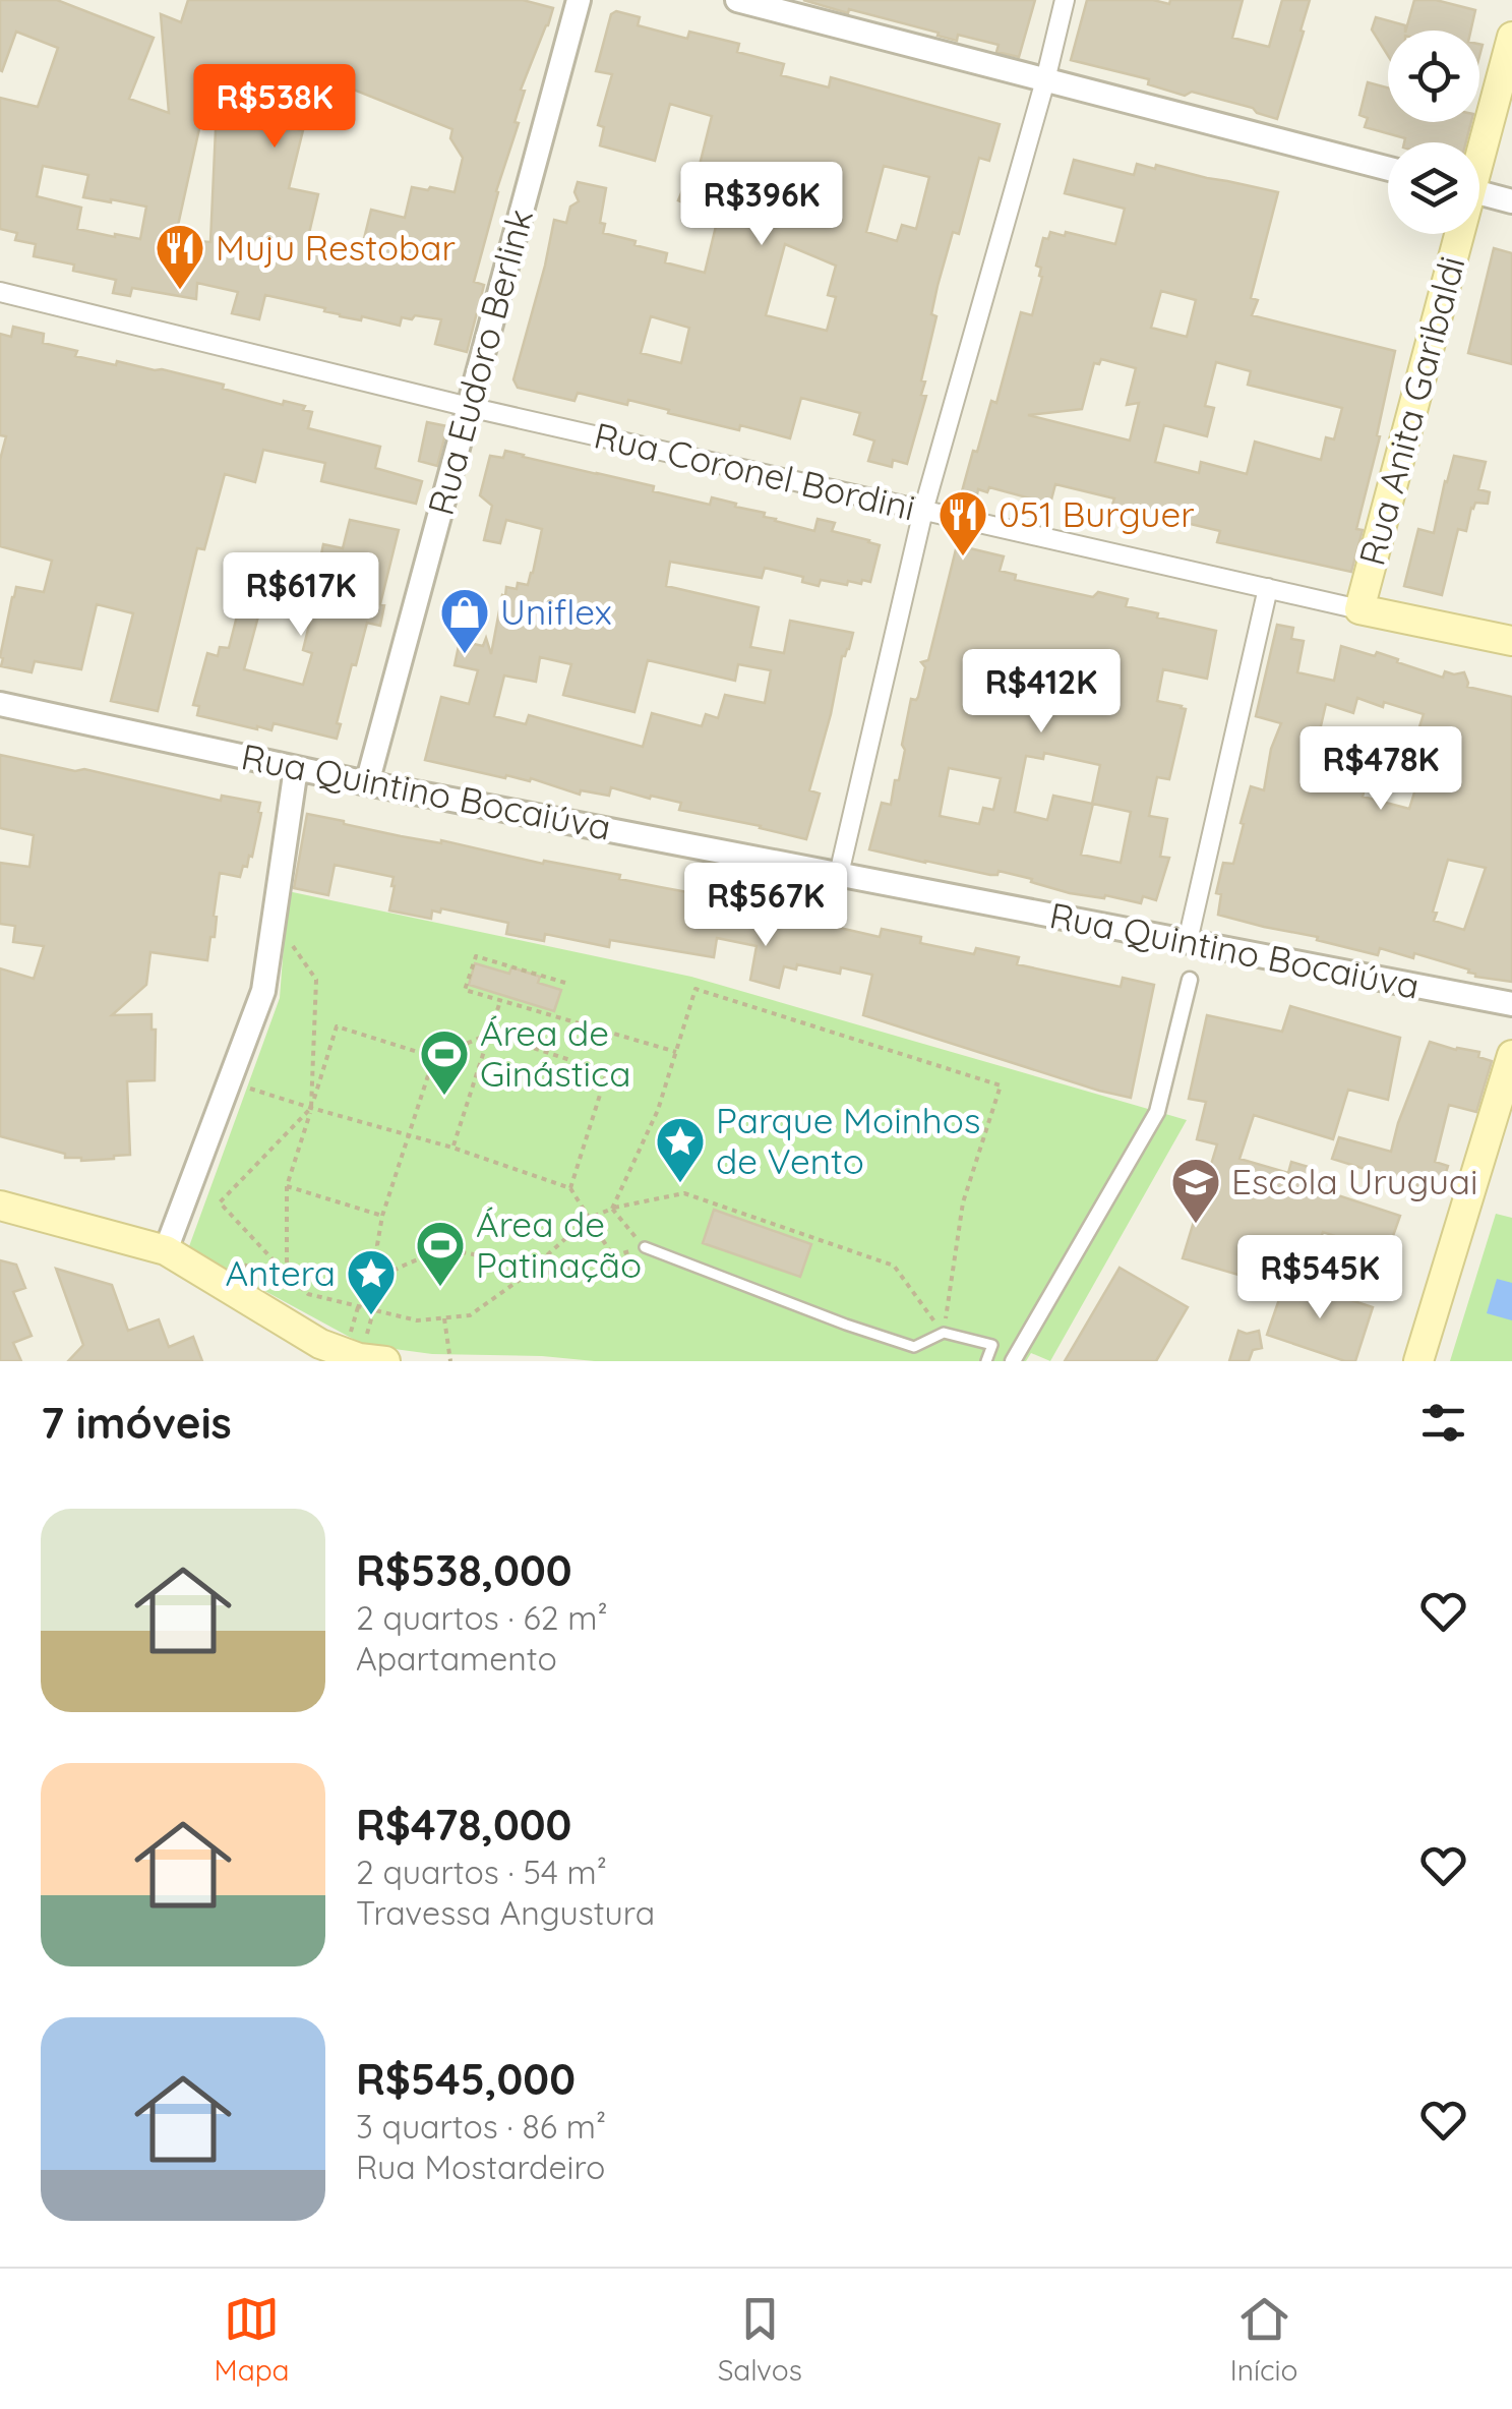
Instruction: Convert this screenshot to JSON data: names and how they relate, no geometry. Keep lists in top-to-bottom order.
{
  "streets": {
    "main road": ["Rua Anita Garibaldi", "Rua Coronel Bordini"],
    "street": ["Rua Eudoro Berlink", "Rua Quintino Bocaiúva"]
  },
  "crossings": [
    ["Rua Eudoro Berlink", "Rua Coronel Bordini"],
    ["Rua Eudoro Berlink", "Rua Quintino Bocaiúva"],
    ["Rua Anita Garibaldi", "Rua Coronel Bordini"]
  ],
  "places": {
    "restaurant": ["Muju Restobar", "051 Burguer"],
    "shop": ["Uniflex"],
    "sports": ["Área de Ginástica", "Área de Patinação"],
    "place": ["Parque Moinhos de Vento", "Antera"],
    "school or university": ["Escola Uruguai"]
  },
  "page": {
    "price": [
      "R$538K",
      "R$396K",
      "R$617K",
      "R$412K",
      "R$478K",
      "R$567K",
      "R$545K"
    ],
    "heading": "7 imóveis",
    "list": [
      {
        "name": "R$538,000",
        "note": "2 quartos · 62 m² · Apartamento"
      },
      {
        "name": "R$478,000",
        "note": "2 quartos · 54 m² · Travessa Angustura"
      },
      {
        "name": "R$545,000",
        "note": "3 quartos · 86 m² · Rua Mostardeiro"
      }
    ],
    "tabs": ["Mapa", "Salvos", "Início"]
  }
}
